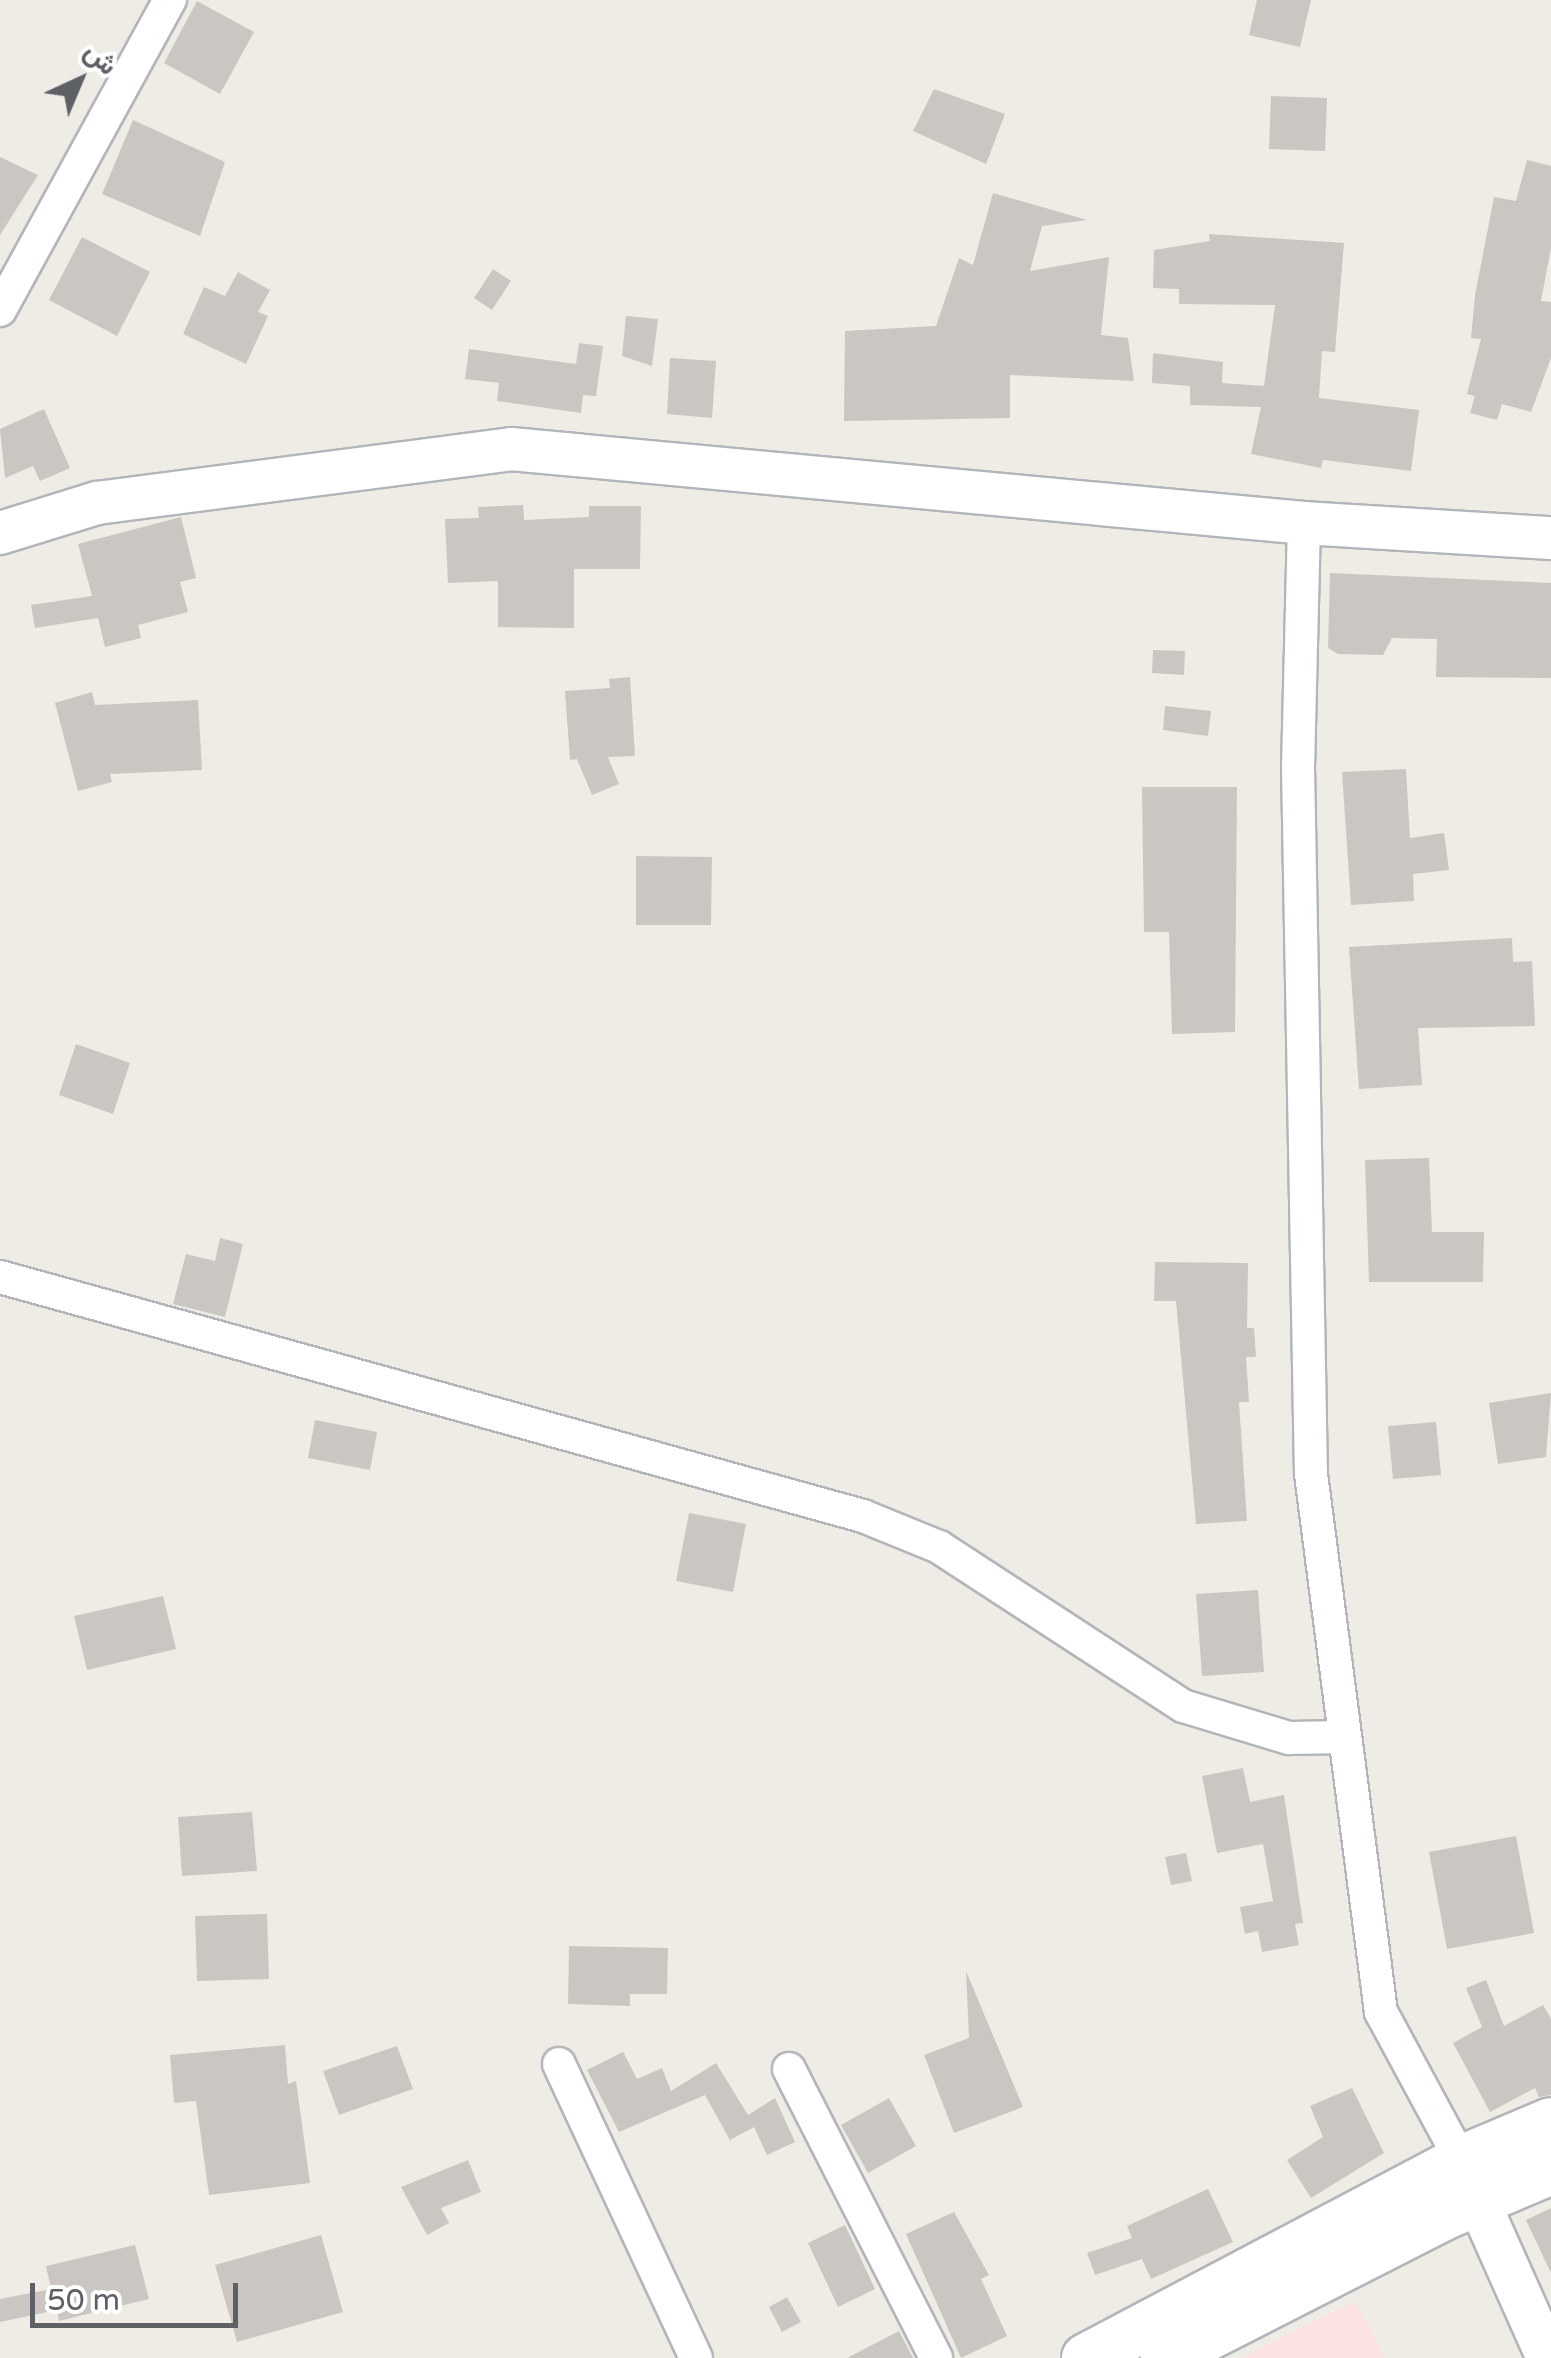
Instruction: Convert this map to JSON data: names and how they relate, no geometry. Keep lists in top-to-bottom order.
{
  "scale_bar": "50 m",
  "north": "top right"
}
